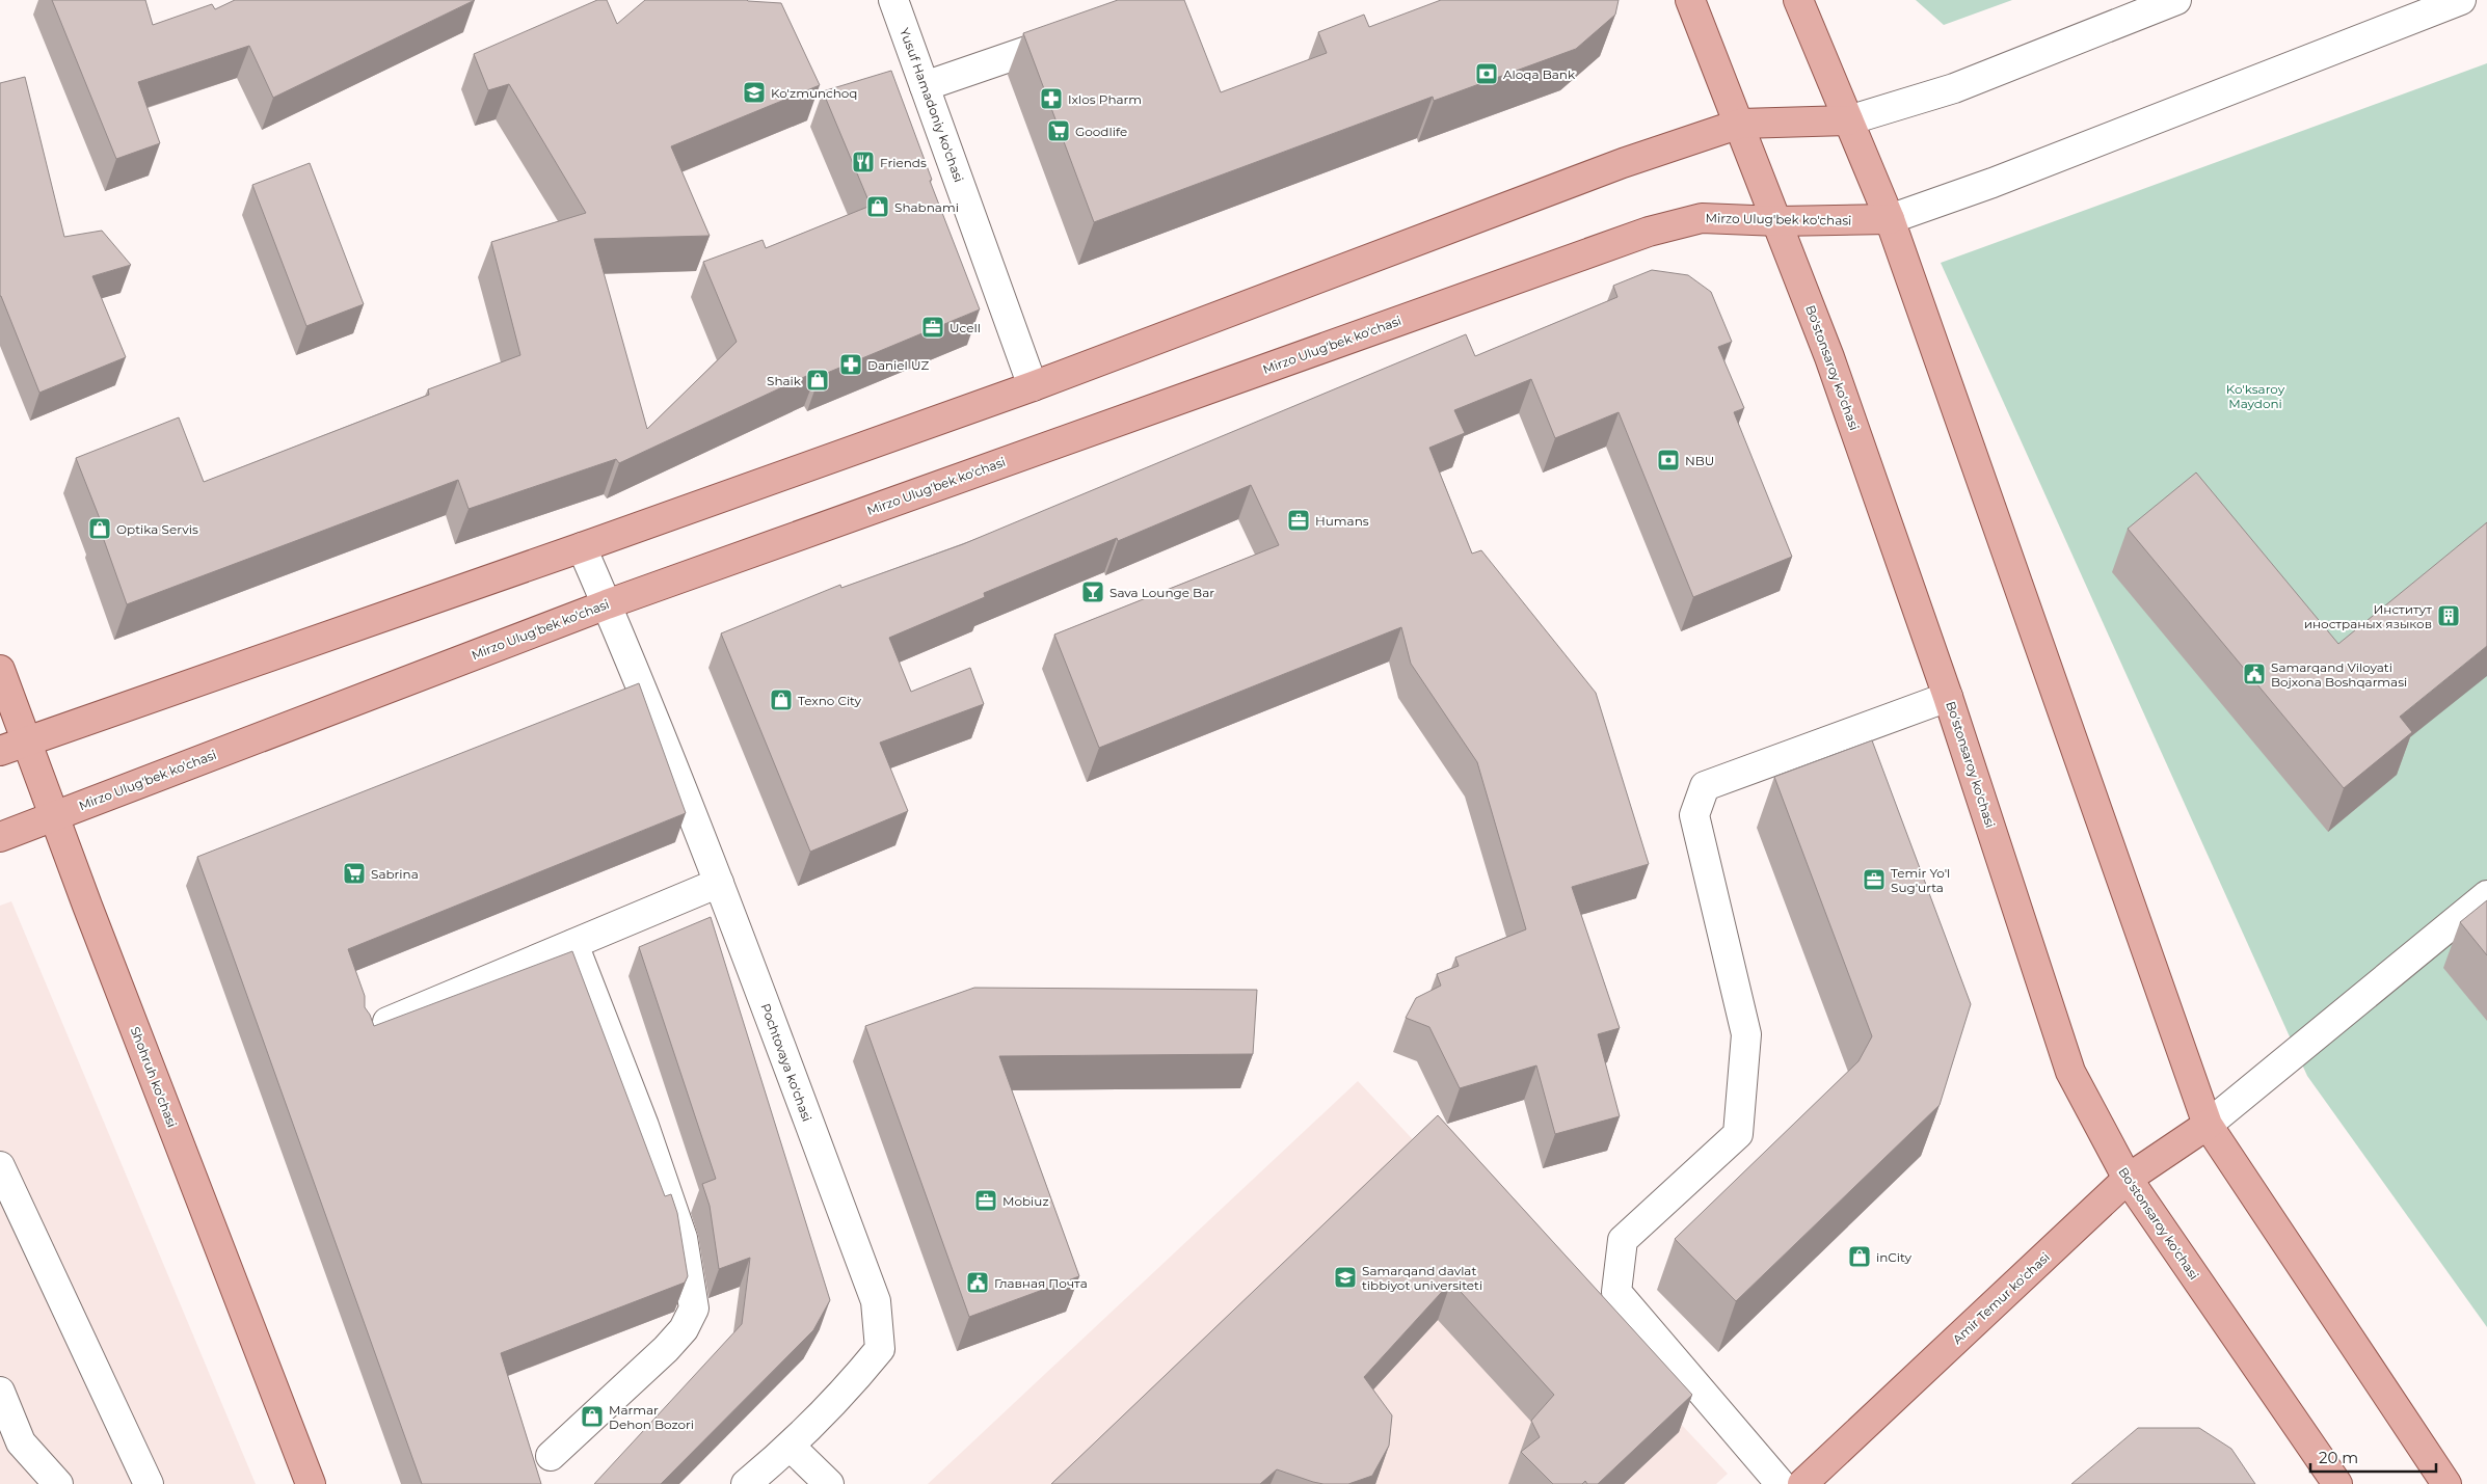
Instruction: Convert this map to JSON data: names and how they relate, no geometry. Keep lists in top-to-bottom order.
{
  "streets": {
    "main road": [
      "Mirzo Ulug'bek ko'chasi",
      "Bo'stonsaroy ko'chasi",
      "Shohruh ko'chasi",
      "Amir Temur ko'chasi"
    ],
    "street": ["Yusuf Hamadoniy ko'chasi", "Pochtovaya ko'chasi"]
  },
  "crossings": [
    ["Mirzo Ulug'bek ko'chasi", "Bo'stonsaroy ko'chasi"],
    ["Mirzo Ulug'bek ko'chasi", "Pochtovaya ko'chasi"],
    ["Mirzo Ulug'bek ko'chasi", "Shohruh ko'chasi"],
    ["Bo'stonsaroy ko'chasi", "Amir Temur ko'chasi"]
  ],
  "parks": ["Ko'ksaroy Maydoni"],
  "places": {
    "bank": ["Aloqa Bank", "NBU"],
    "school or university": ["Ko'zmunchoq", "Samarqand davlat tibbiyot universiteti"],
    "pharmacy": ["Ixlos Pharm", "Daniel UZ"],
    "supermarket": ["Goodlife", "Sabrina"],
    "restaurant": ["Friends"],
    "shop": [
      "Shabnami",
      "Shaik",
      "Optika Servis",
      "Texno City",
      "inCity",
      "Marmar Dehon Bozori"
    ],
    "office": [
      "Ucell",
      "Humans",
      "Temir Yo'l Sug'urta",
      "Mobiuz"
    ],
    "bar": ["Sava Lounge Bar"],
    "building": ["Институт иностраных языков"],
    "public building": ["Samarqand Viloyati Bojxona Boshqarmasi", "Главная Почта"]
  },
  "scale_bar": "20 m"
}
